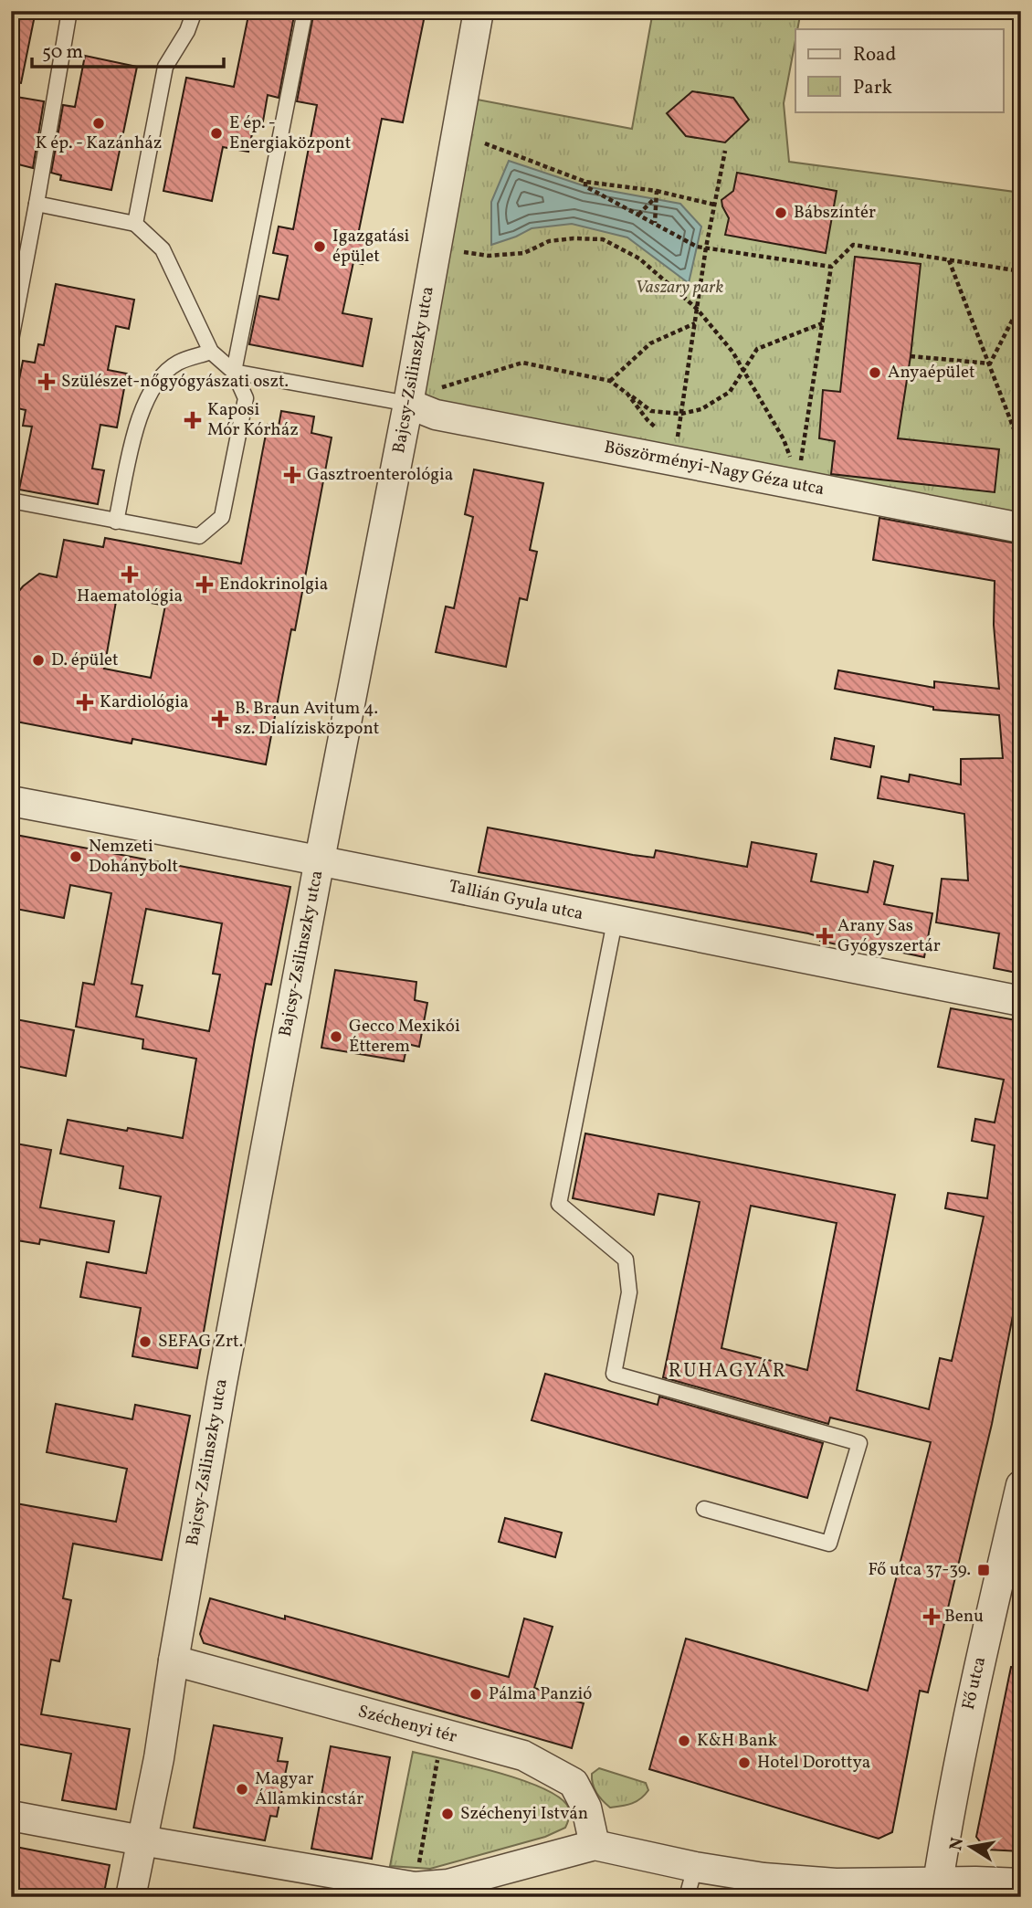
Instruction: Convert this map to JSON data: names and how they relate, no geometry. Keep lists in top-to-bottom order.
{
  "streets": {
    "street": [
      "Bajcsy-Zsilinszky utca",
      "Böszörményi-Nagy Géza utca",
      "Tallián Gyula utca",
      "Fő utca",
      "Széchenyi tér"
    ]
  },
  "crossings": [
    ["Bajcsy-Zsilinszky utca", "Böszörményi-Nagy Géza utca"],
    ["Bajcsy-Zsilinszky utca", "Tallián Gyula utca"],
    ["Bajcsy-Zsilinszky utca", "Széchenyi tér"]
  ],
  "districts": ["RUHAGYÁR"],
  "parks": ["Vaszary park"],
  "places": {
    "other": [
      "K ép. - Kazánház",
      "E ép. - Energiaközpont",
      "Bábszíntér",
      "Igazgatási épület",
      "Anyaépület",
      "D. épület",
      "Nemzeti Dohánybolt",
      "Gecco Mexikói Étterem",
      "SEFAG Zrt.",
      "Pálma Panzió",
      "K&H Bank",
      "Hotel Dorottya",
      "Magyar Államkincstár",
      "Széchenyi István"
    ],
    "health": [
      "Szülészet-nőgyógyászati oszt.",
      "Kaposi Mór Kórház",
      "Gasztroenterológia",
      "Haematológia",
      "Endokrinolgia",
      "Kardiológia",
      "B. Braun Avitum 4. sz. Dialízisközpont",
      "Arany Sas Gyógyszertár",
      "Benu"
    ],
    "transit": ["Fő utca 37-39."]
  },
  "legend": ["Road", "Park"],
  "scale_bar": "50 m",
  "north": "left"
}
